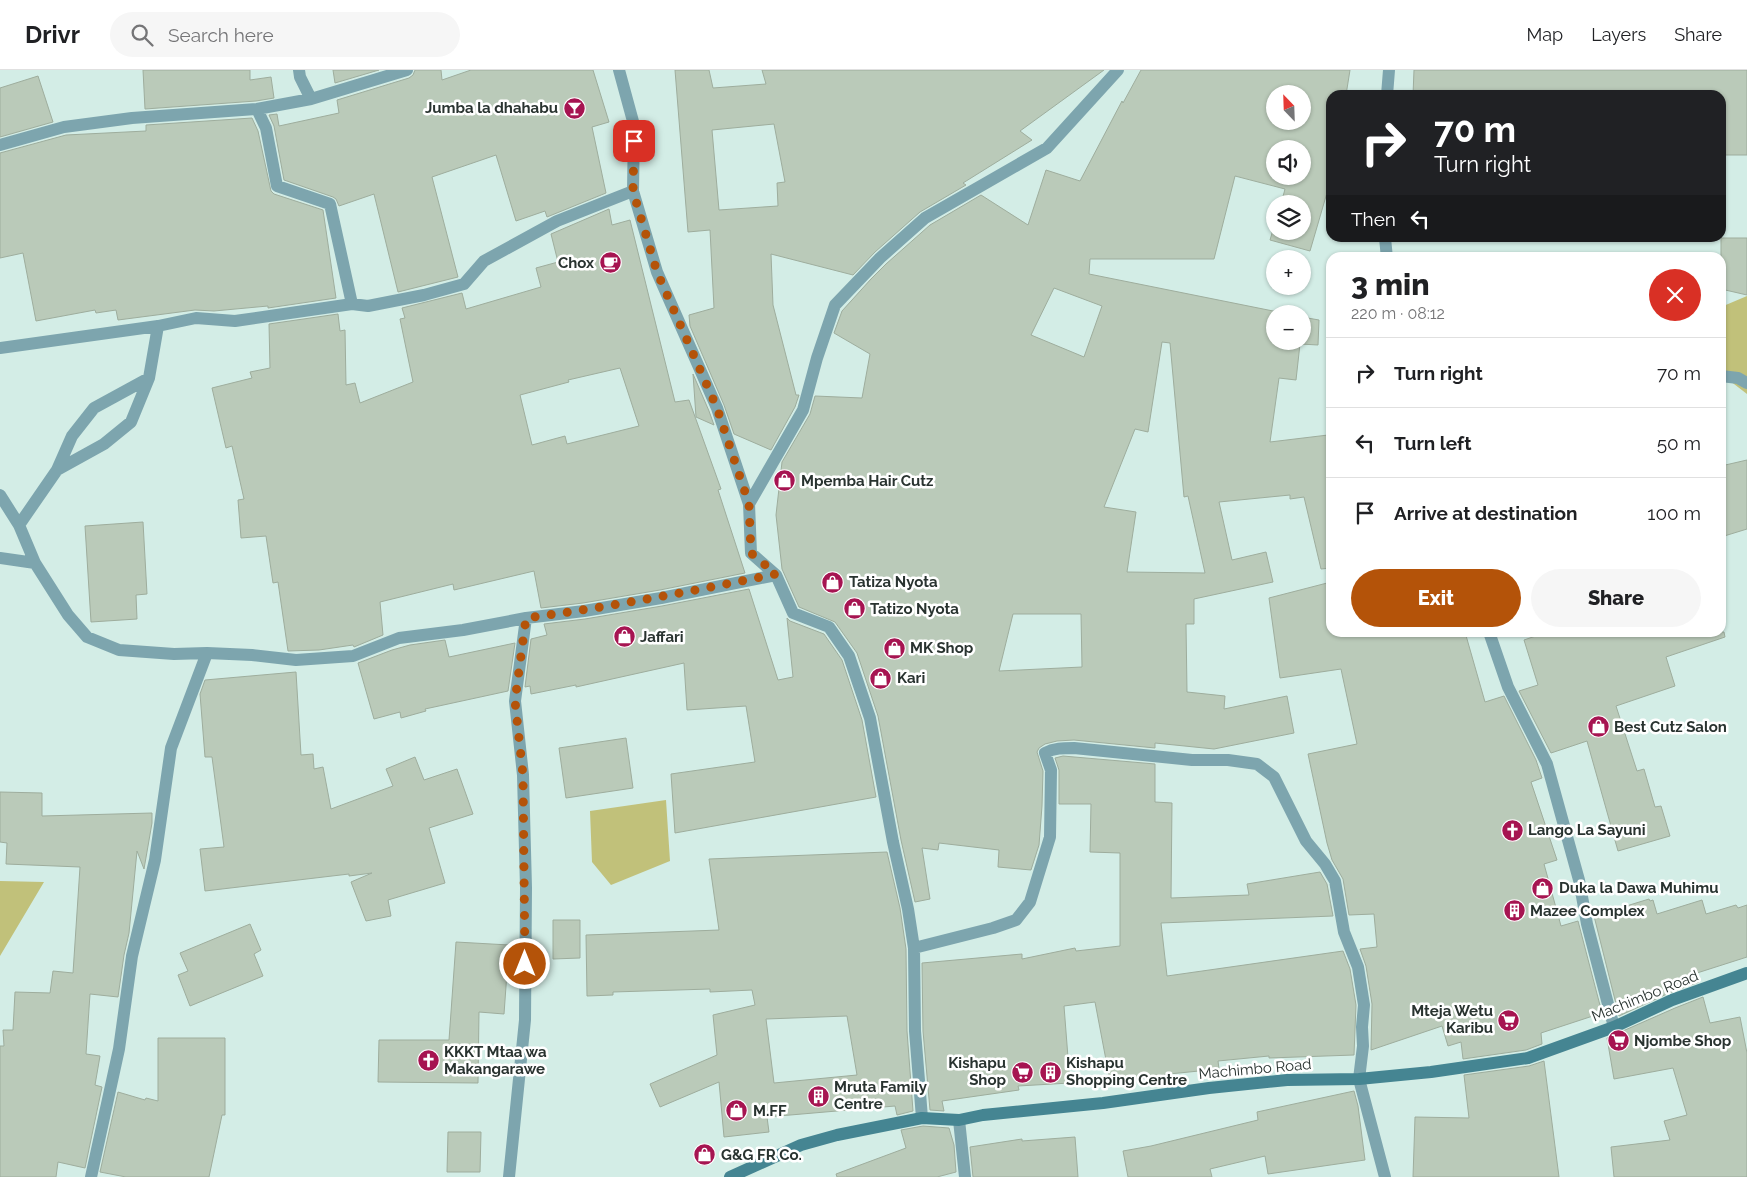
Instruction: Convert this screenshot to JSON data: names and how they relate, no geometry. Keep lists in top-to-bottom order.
{
  "streets": {
    "street": ["Machimbo Road"]
  },
  "places": {
    "bar": ["Jumba la dhahabu"],
    "cafe": ["Chox"],
    "shop": [
      "Mpemba Hair Cutz",
      "Tatiza Nyota",
      "Tatizo Nyota",
      "Jaffari",
      "MK Shop",
      "Kari",
      "Best Cutz Salon",
      "Duka la Dawa Muhimu",
      "M.FF",
      "G&G FR Co."
    ],
    "church": ["Lango La Sayuni", "KKKT Mtaa wa Makangarawe"],
    "building": ["Mazee Complex", "Kishapu Shopping Centre", "Mruta Family Centre"],
    "supermarket": ["Mteja Wetu Karibu", "Njombe Shop", "Kishapu Shop"]
  },
  "north": "top left",
  "page": {
    "header": "Drivr",
    "search": "Search here",
    "nav": ["Map", "Layers", "Share"],
    "map_buttons": ["+", "−"],
    "turn": ["70 m", "Turn right"],
    "then": "Then",
    "heading": ["3 min", "220 m · 08:12"],
    "list": [
      {
        "name": "Turn right",
        "value": "70 m"
      },
      {
        "name": "Turn left",
        "value": "50 m"
      },
      {
        "name": "Arrive at destination",
        "value": "100 m"
      }
    ],
    "buttons": ["Exit", "Share"]
  }
}
